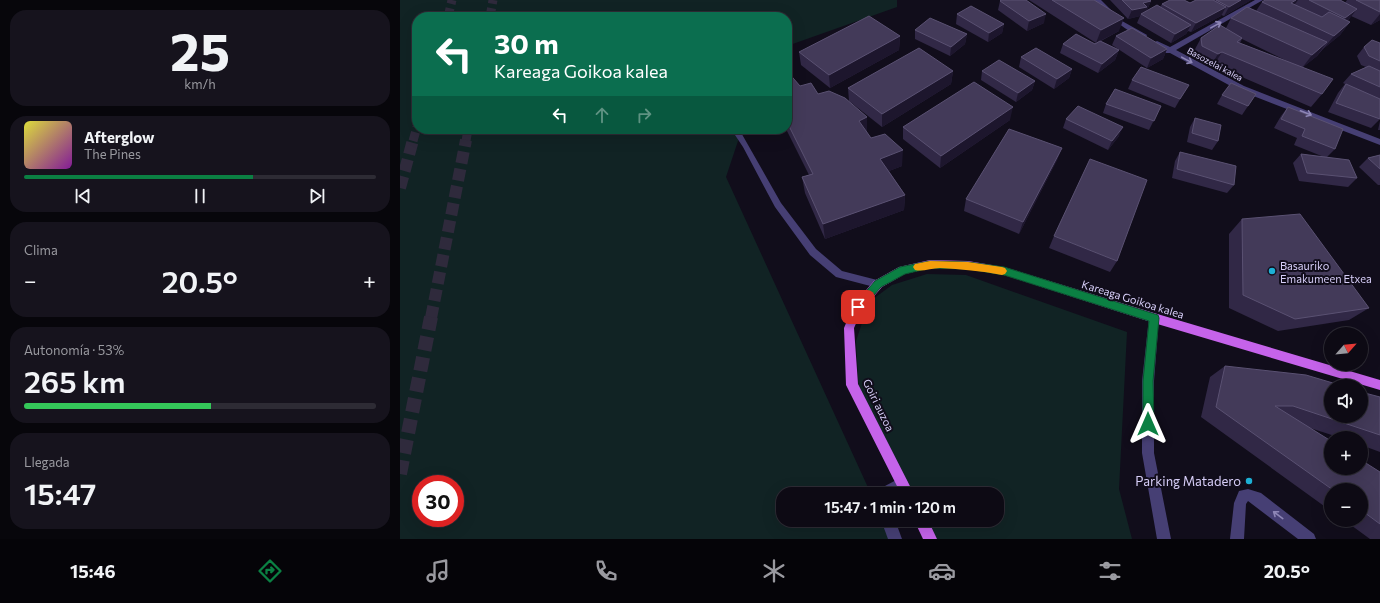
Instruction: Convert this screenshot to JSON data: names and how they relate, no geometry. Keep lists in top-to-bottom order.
{
  "streets": {
    "main road": ["Kareaga Goikoa kalea", "Goiri auzoa"],
    "street": ["Basozelai kalea"]
  },
  "crossings": [
    ["Kareaga Goikoa kalea", "Goiri auzoa"]
  ],
  "one_way": ["Basozelai kalea"],
  "places": ["Basauriko Emakumeen Etxea", "Parking Matadero"],
  "north": "top right",
  "page": {
    "tile": [
      ["25", "km/h"],
      "Clima",
      ["Autonomía · 53%", "265 km"],
      ["Llegada", "15:47"]
    ],
    "turn": ["30 m", "Kareaga Goikoa kalea"],
    "song": ["Afterglow", "The Pines"],
    "heat": ["−", "20.5°", "+"],
    "map_buttons": ["+", "−"],
    "limit": "30",
    "trip": "15:47 · 1 min · 120 m",
    "tabs": ["15:46", "20.5°"]
  }
}
